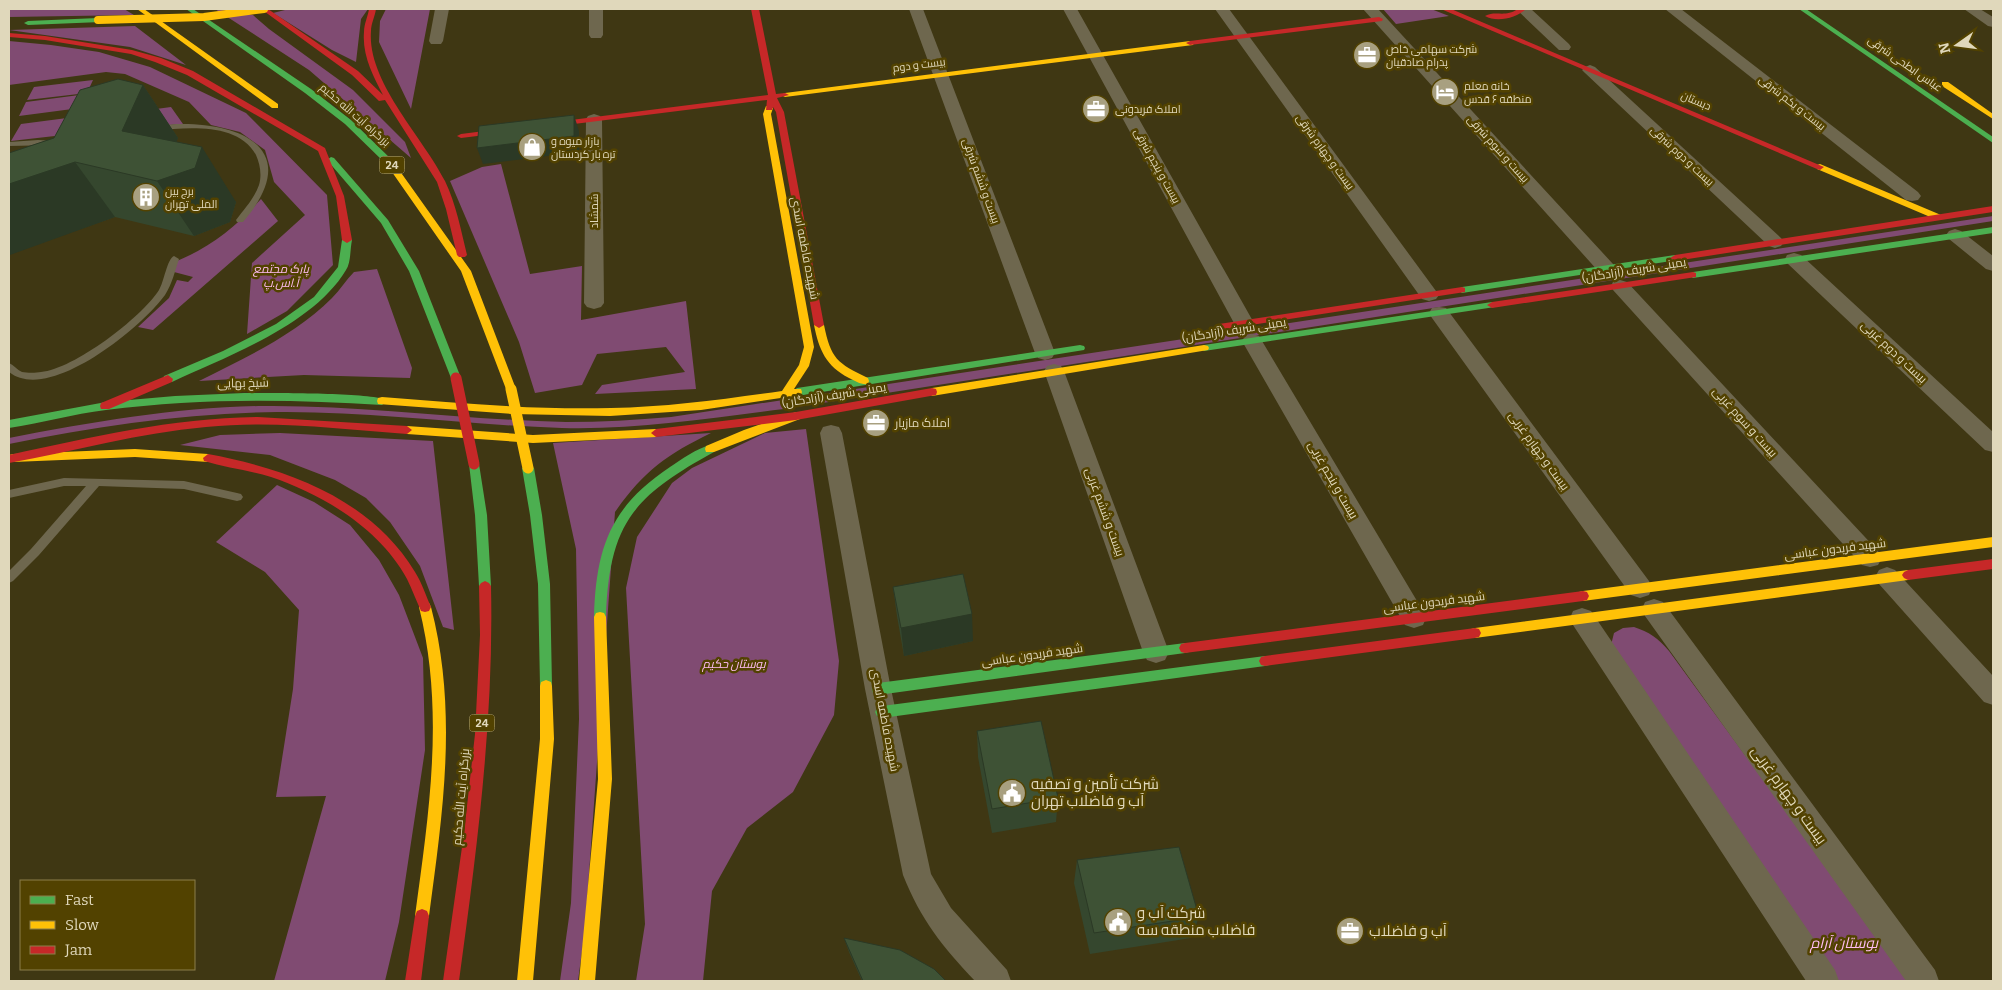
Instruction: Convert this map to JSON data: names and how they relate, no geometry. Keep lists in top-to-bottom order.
{
  "streets": {
    "main road": [
      "عباس ابطحی شرقی",
      "بیست و دوم",
      "دبستان",
      "بزرگراه آیت الله حکیم",
      "24",
      "شهیده فاطمه اسدی",
      "یمینی شریف (آزادگان)",
      "شیخ بهایی",
      "شهید فریدون عباسی"
    ],
    "street": [
      "بیست و یکم شرقی",
      "بیست و سوم شرقی",
      "بیست و چهارم شرقی",
      "بیست و دوم شرقی",
      "بیست و پنجم شرقی",
      "بیست و ششم شرقی",
      "شمشاد",
      "بیست و دوم غربی",
      "بیست و سوم غربی",
      "بیست و چهارم غربی",
      "بیست و پنجم غربی",
      "بیست و ششم غربی"
    ]
  },
  "crossings": [
    ["بیست و دوم", "بیست و سوم شرقی"],
    ["بیست و دوم", "بیست و چهارم شرقی"],
    ["بیست و دوم", "بیست و پنجم شرقی"],
    ["بیست و دوم", "بیست و ششم شرقی"],
    ["بیست و دوم", "شمشاد"],
    ["بیست و دوم", "شهیده فاطمه اسدی"],
    ["دبستان", "بیست و یکم شرقی"],
    ["دبستان", "بیست و دوم شرقی"],
    ["دبستان", "یمینی شریف (آزادگان)"],
    ["بزرگراه آیت الله حکیم", "24"],
    ["بیست و سوم شرقی", "یمینی شریف (آزادگان)"],
    ["بیست و چهارم شرقی", "یمینی شریف (آزادگان)"],
    ["بیست و چهارم شرقی", "بیست و چهارم غربی"],
    ["بیست و دوم شرقی", "یمینی شریف (آزادگان)"],
    ["بیست و پنجم شرقی", "یمینی شریف (آزادگان)"],
    ["بیست و پنجم شرقی", "بیست و پنجم غربی"],
    ["بیست و ششم شرقی", "یمینی شریف (آزادگان)"],
    ["بیست و ششم شرقی", "بیست و ششم غربی"],
    ["شهیده فاطمه اسدی", "یمینی شریف (آزادگان)"],
    ["شهیده فاطمه اسدی", "شهید فریدون عباسی"],
    ["یمینی شریف (آزادگان)", "بیست و دوم غربی"],
    ["یمینی شریف (آزادگان)", "شیخ بهایی"],
    ["یمینی شریف (آزادگان)", "بیست و سوم غربی"],
    ["یمینی شریف (آزادگان)", "بیست و چهارم غربی"],
    ["یمینی شریف (آزادگان)", "بیست و پنجم غربی"],
    ["یمینی شریف (آزادگان)", "بیست و ششم غربی"],
    ["بیست و سوم غربی", "شهید فریدون عباسی"],
    ["بیست و چهارم غربی", "شهید فریدون عباسی"],
    ["بیست و پنجم غربی", "شهید فریدون عباسی"],
    ["بیست و ششم غربی", "شهید فریدون عباسی"]
  ],
  "parks": ["پارک مجتمع آ.اس.پ", "بوستان حکیم", "بوستان آرام"],
  "places": {
    "office": [
      "شرکت سهامی خاص پدرام صادقیان",
      "املاک فریدونی",
      "املاک مازیار",
      "آب و فاضلاب"
    ],
    "hotel": ["خانه معلم منطقه ۶ قدس"],
    "shop": ["بازار میوه و تره بار کردستان"],
    "building": ["برج بین الملی تهران"],
    "public building": ["شركت تأمين و تصفيه آب و فاضلاب تهران", "شرکت آب و فاضلاب منطقه سه"]
  },
  "legend": ["Fast", "Slow", "Jam"],
  "north": "left"
}
